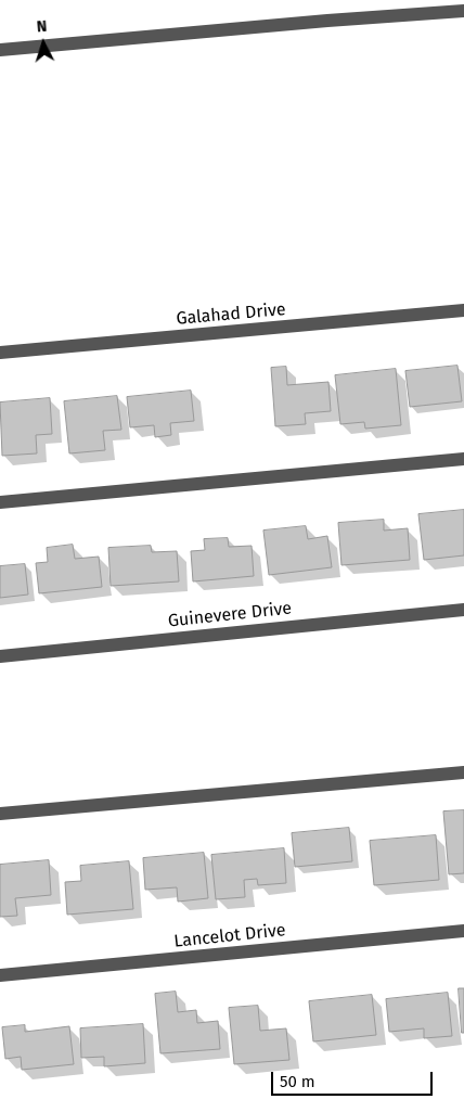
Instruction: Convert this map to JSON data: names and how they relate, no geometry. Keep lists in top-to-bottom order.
{
  "streets": {
    "street": ["Galahad Drive", "Guinevere Drive", "Lancelot Drive"]
  },
  "scale_bar": "50 m",
  "north": "top"
}
